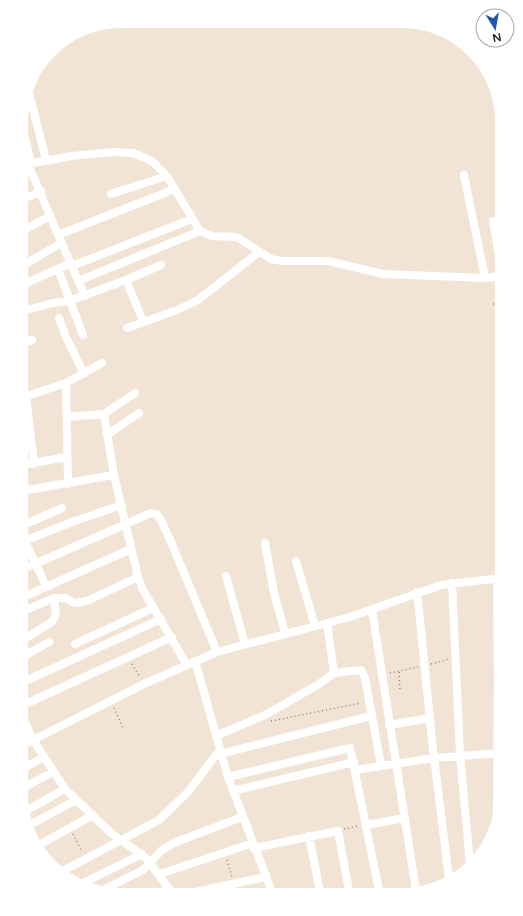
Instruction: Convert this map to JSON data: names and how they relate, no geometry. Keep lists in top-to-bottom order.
{
  "north": "bottom"
}
